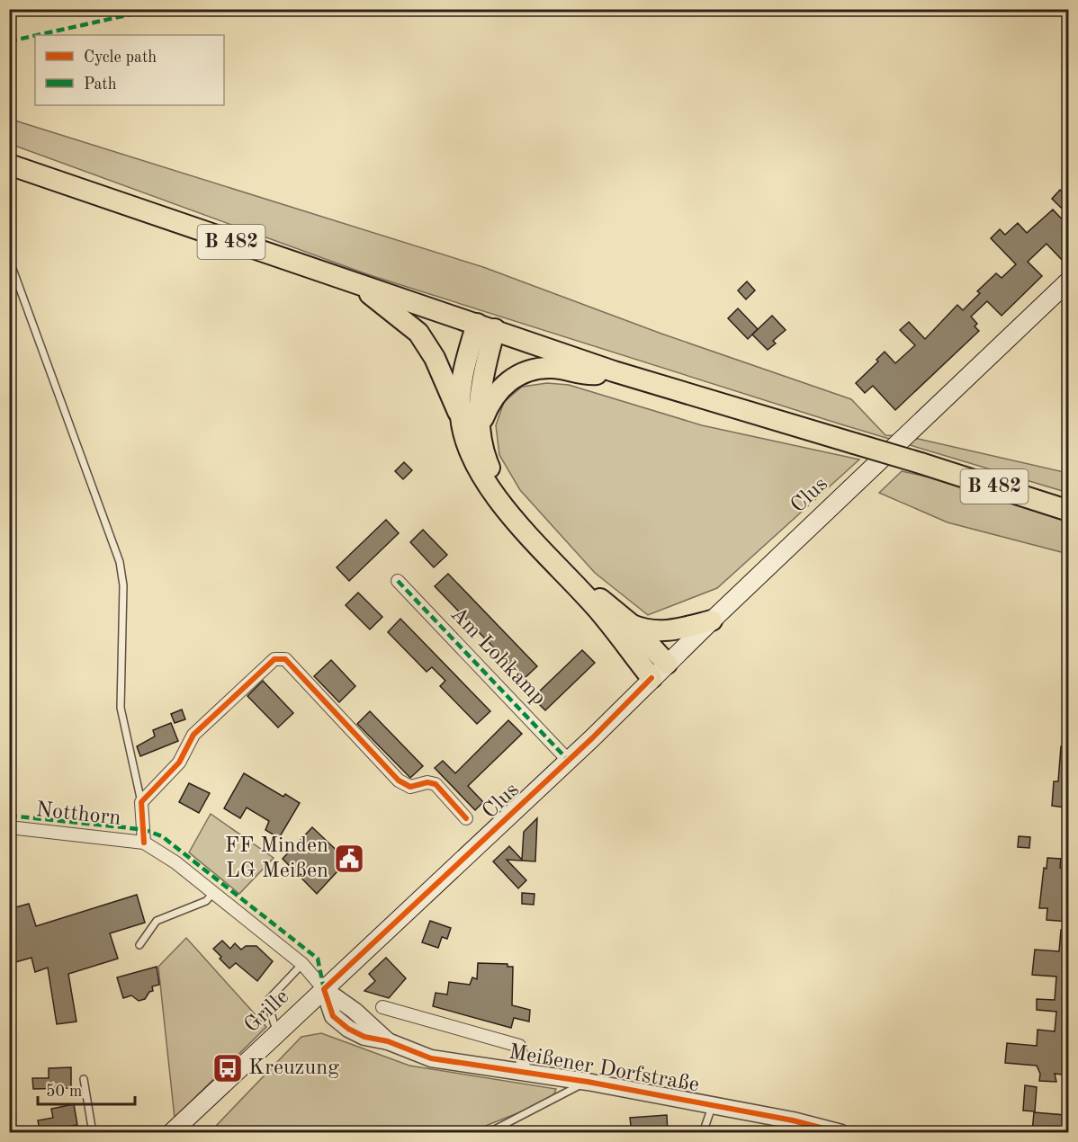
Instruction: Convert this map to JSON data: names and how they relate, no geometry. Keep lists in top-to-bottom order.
{
  "streets": {
    "main road": ["B 482", "Clus", "Grille"],
    "street": ["Am Lohkamp", "Notthorn", "Meißener Dorfstraße"]
  },
  "crossings": [
    ["Clus", "Am Lohkamp"],
    ["Clus", "Notthorn"],
    ["Clus", "Grille"],
    ["Clus", "Meißener Dorfstraße"],
    ["Notthorn", "Grille"],
    ["Notthorn", "Meißener Dorfstraße"],
    ["Grille", "Meißener Dorfstraße"]
  ],
  "places": {
    "public building": ["FF Minden LG Meißen"],
    "bus stop": ["Kreuzung"]
  },
  "legend": ["Cycle path", "Path"],
  "scale_bar": "50 m"
}
